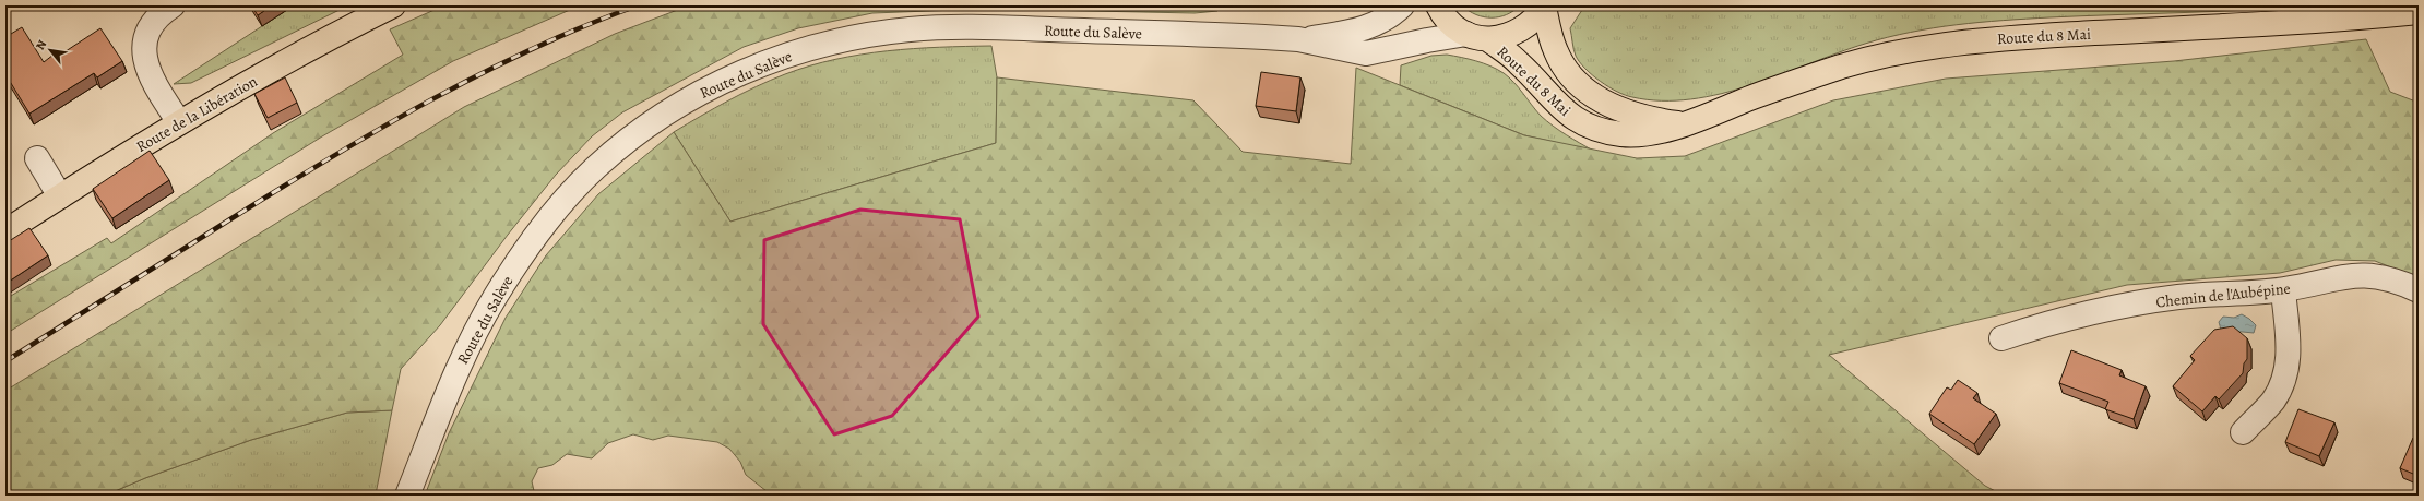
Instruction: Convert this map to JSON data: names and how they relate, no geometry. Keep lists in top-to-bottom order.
{
  "streets": {
    "main road": ["Route du 8 Mai", "Route de la Libération"],
    "street": ["Route du Salève", "Chemin de l'Aubépine"]
  },
  "crossings": [
    ["Route du Salève", "Route du 8 Mai"]
  ],
  "north": "top left"
}
